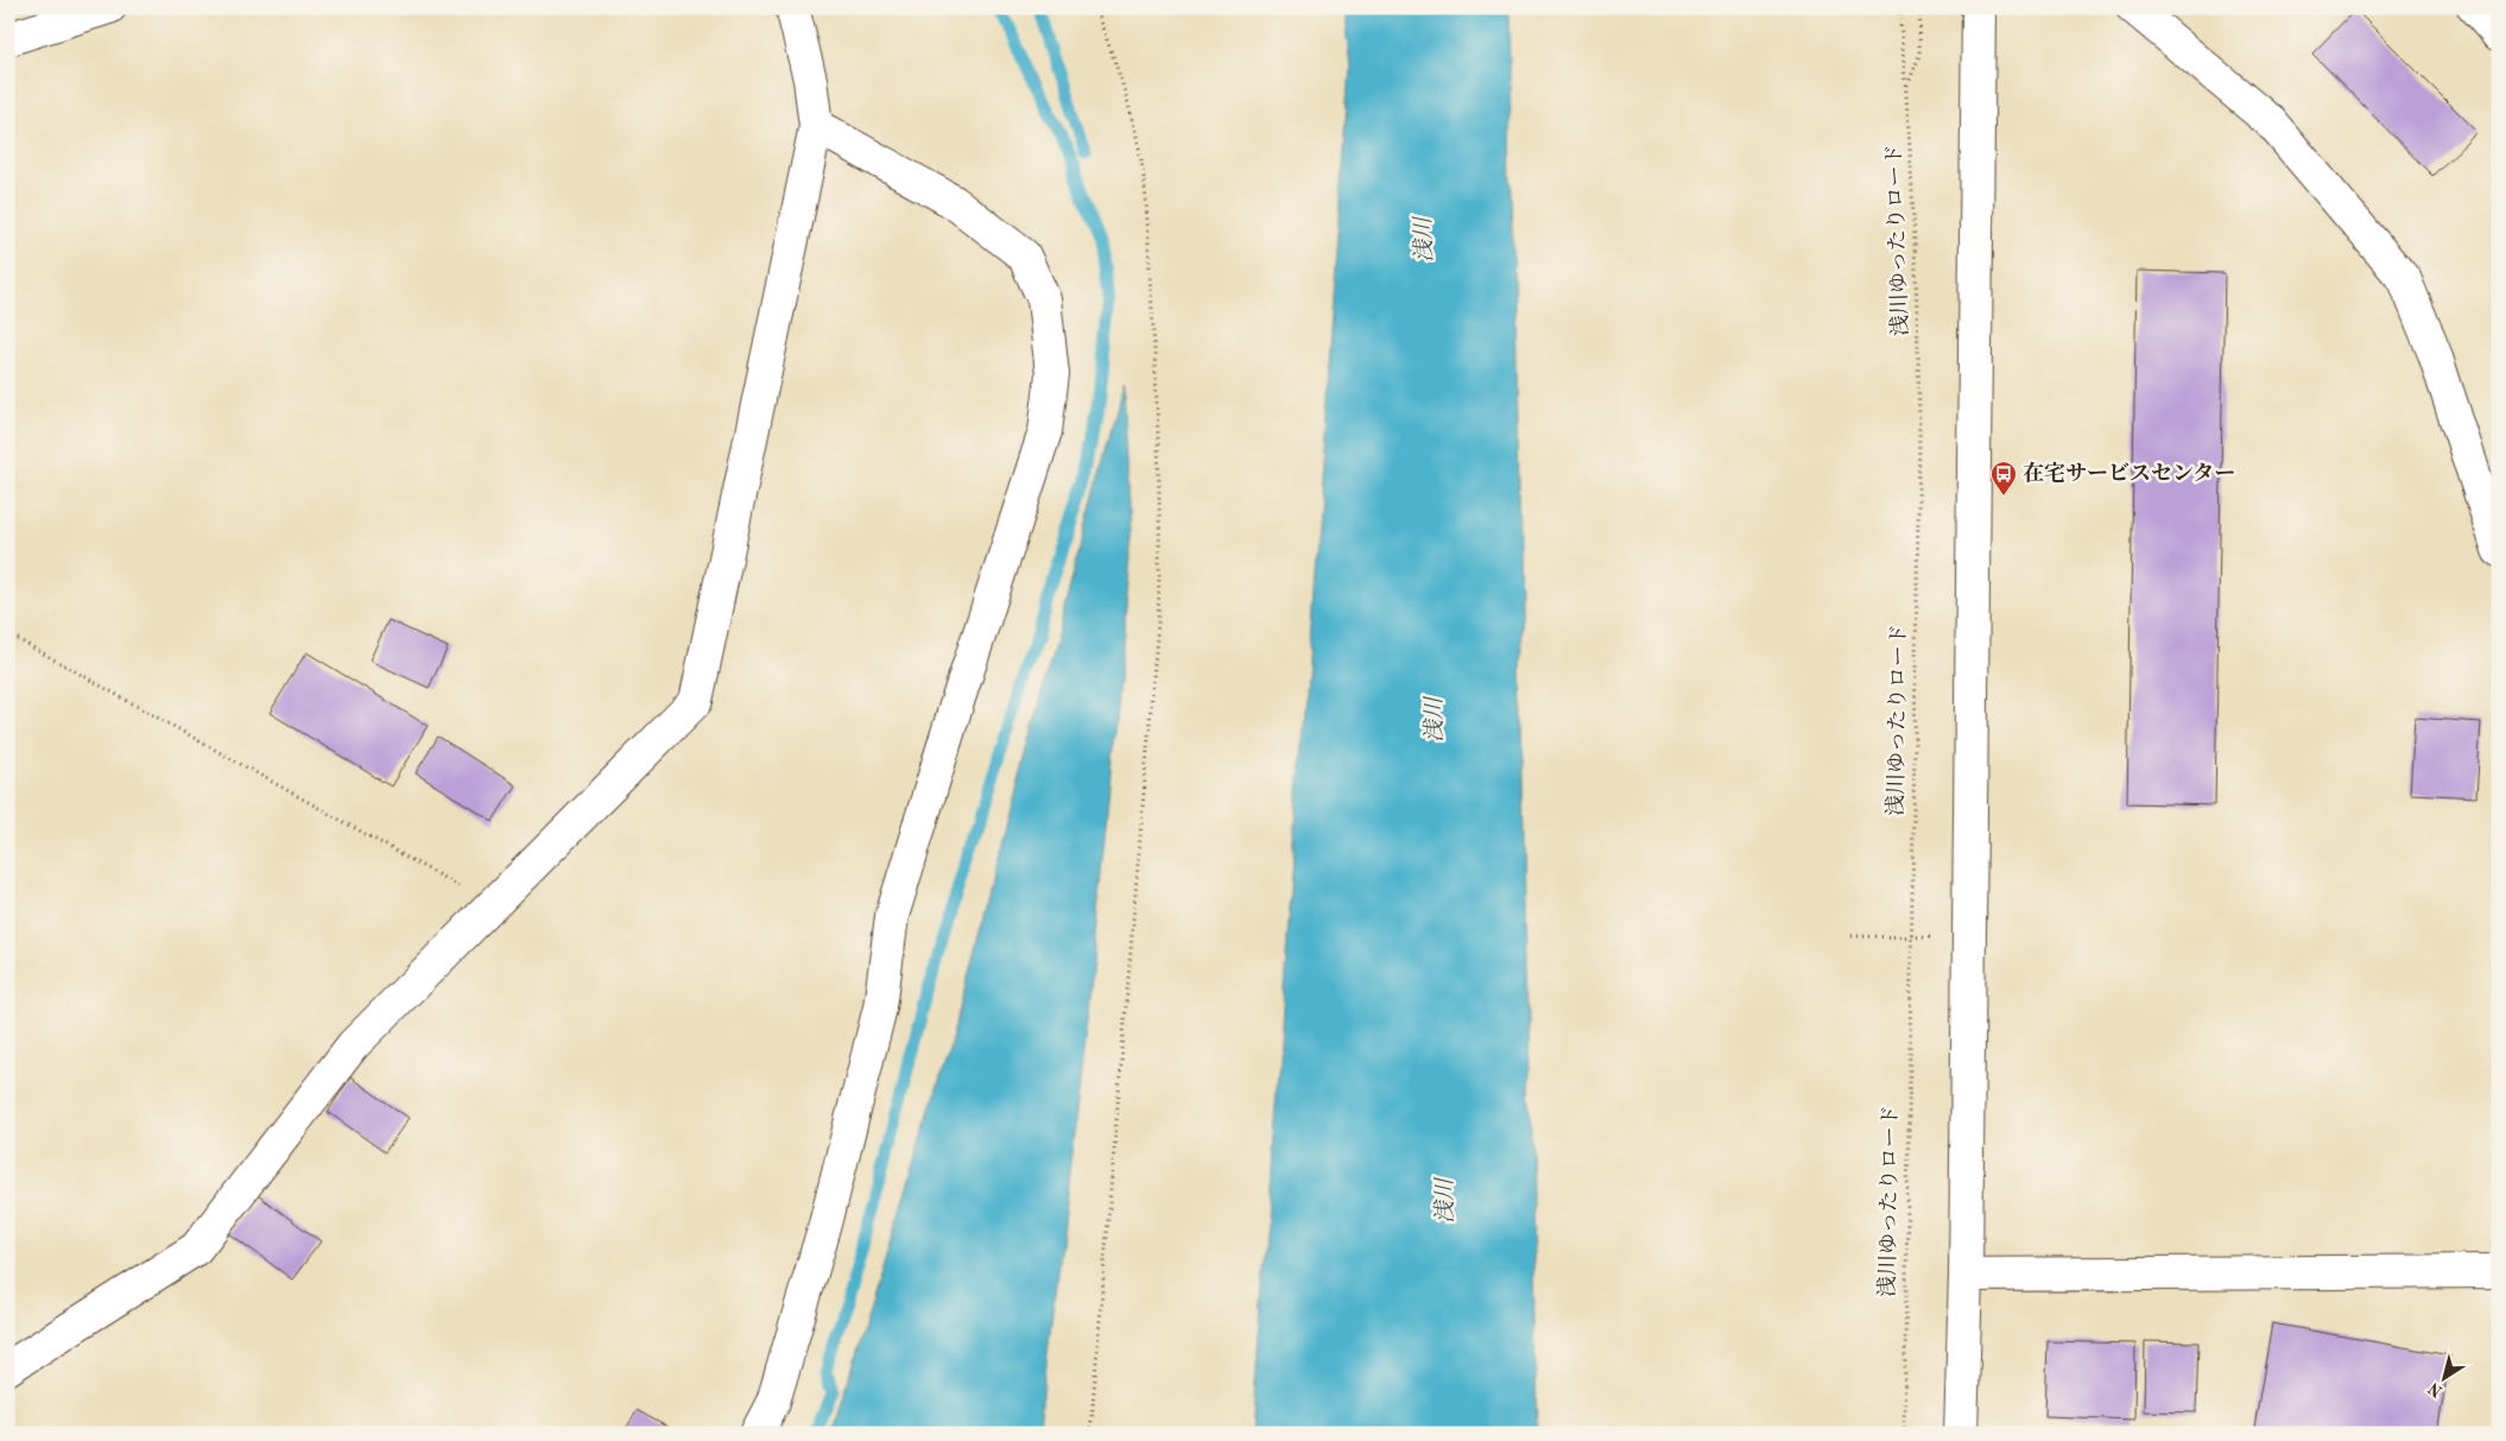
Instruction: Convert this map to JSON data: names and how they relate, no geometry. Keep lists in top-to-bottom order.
{
  "streets": {
    "path": ["浅川ゆったりロード"]
  },
  "water": ["浅川"],
  "places": {
    "bus stop": ["在宅サービスセンター"]
  },
  "north": "bottom left"
}
